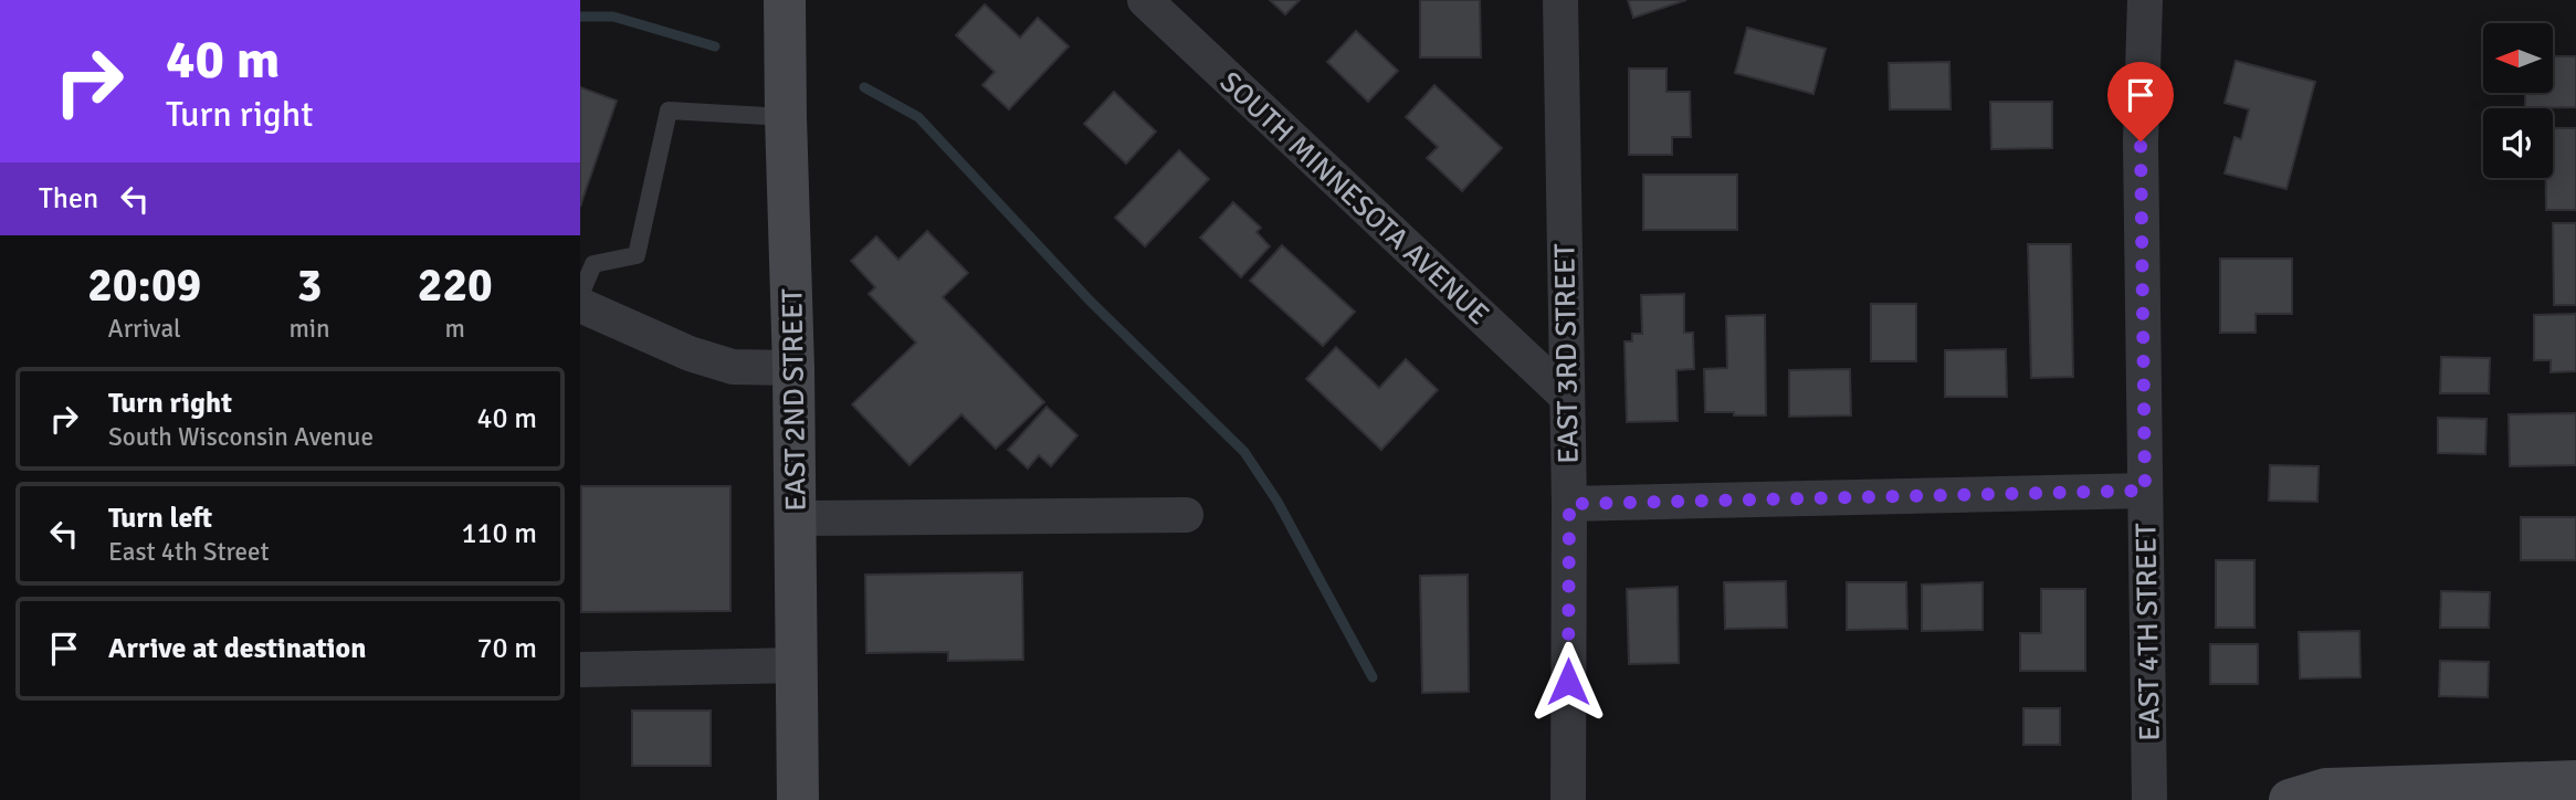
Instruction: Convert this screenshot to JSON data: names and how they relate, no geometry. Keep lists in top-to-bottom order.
{
  "streets": {
    "main road": ["EAST 2ND STREET"],
    "street": ["SOUTH MINNESOTA AVENUE", "EAST 3RD STREET", "EAST 4TH STREET"]
  },
  "crossings": [
    ["SOUTH MINNESOTA AVENUE", "EAST 3RD STREET"]
  ],
  "north": "left",
  "page": {
    "turn": ["40 m", "Turn right"],
    "then": "Then",
    "eta": [
      "20:09",
      "Arrival",
      "3",
      "min",
      "220",
      "m"
    ],
    "list": [
      {
        "name": "Turn right",
        "note": "South Wisconsin Avenue",
        "value": "40 m"
      },
      {
        "name": "Turn left",
        "note": "East 4th Street",
        "value": "110 m"
      },
      {
        "name": "Arrive at destination",
        "value": "70 m"
      }
    ]
  }
}
